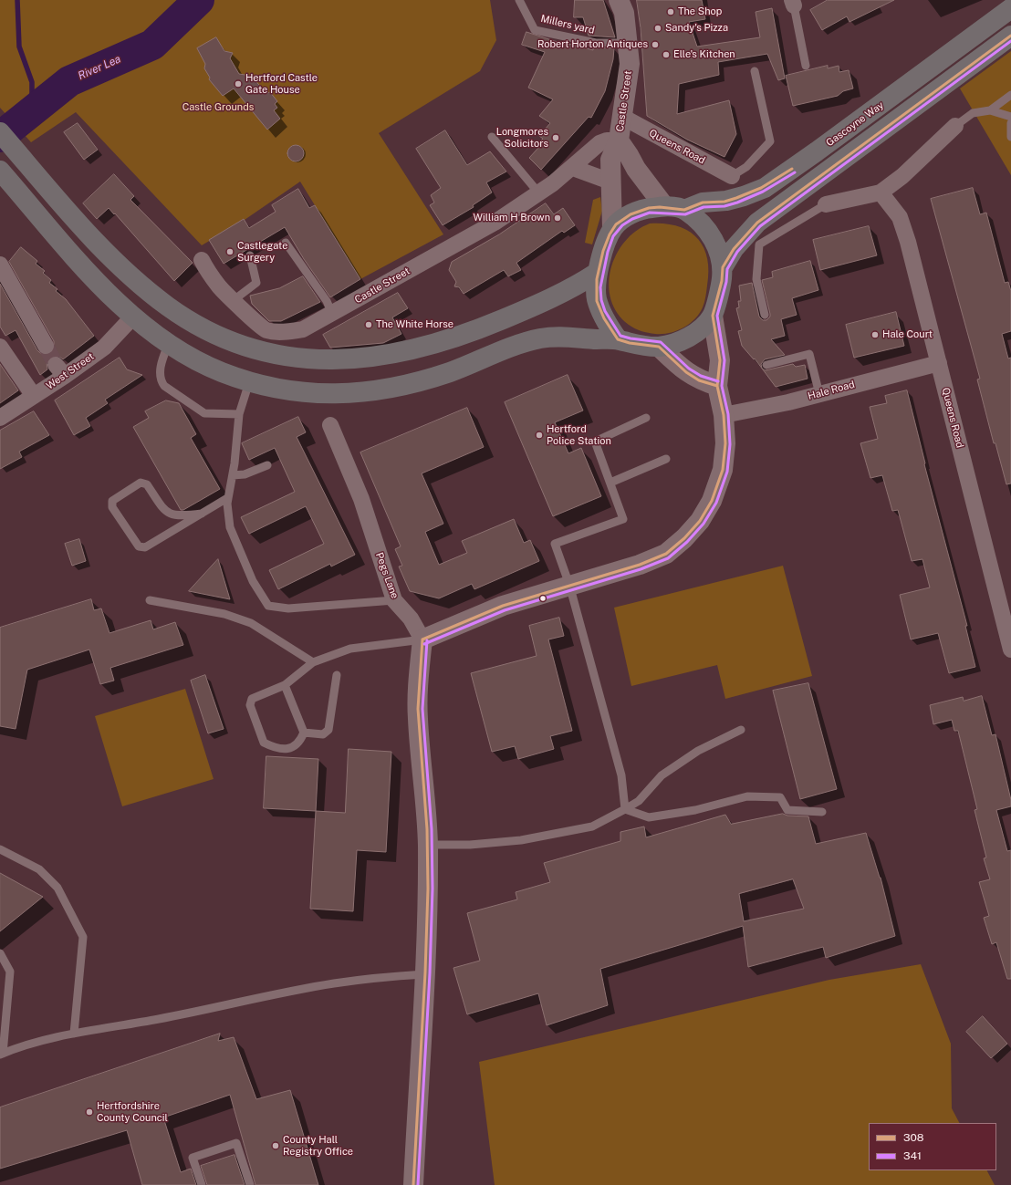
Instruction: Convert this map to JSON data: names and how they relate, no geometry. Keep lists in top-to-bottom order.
{
  "streets": {
    "highway": ["Gascoyne Way"],
    "main road": ["Castle Street"],
    "street": [
      "Queens Road",
      "West Street",
      "Hale Road",
      "Pegs Lane"
    ],
    "lane": ["Millers yard"]
  },
  "crossings": [
    ["Millers yard", "Castle Street"],
    ["Castle Street", "Queens Road"],
    ["Queens Road", "Hale Road"]
  ],
  "water": ["River Lea"],
  "parks": ["Castle Grounds"],
  "places": [
    "The Shop",
    "Sandy's Pizza",
    "Robert Horton Antiques",
    "Elle's Kitchen",
    "Hertford Castle Gate House",
    "Longmores Solicitors",
    "William H Brown",
    "Castlegate Surgery",
    "The White Horse",
    "Hale Court",
    "Hertford Police Station",
    "Hertfordshire County Council",
    "County Hall Registry Office"
  ],
  "lines": ["transit line 308", "transit line 341"],
  "legend": ["308", "341"]
}
